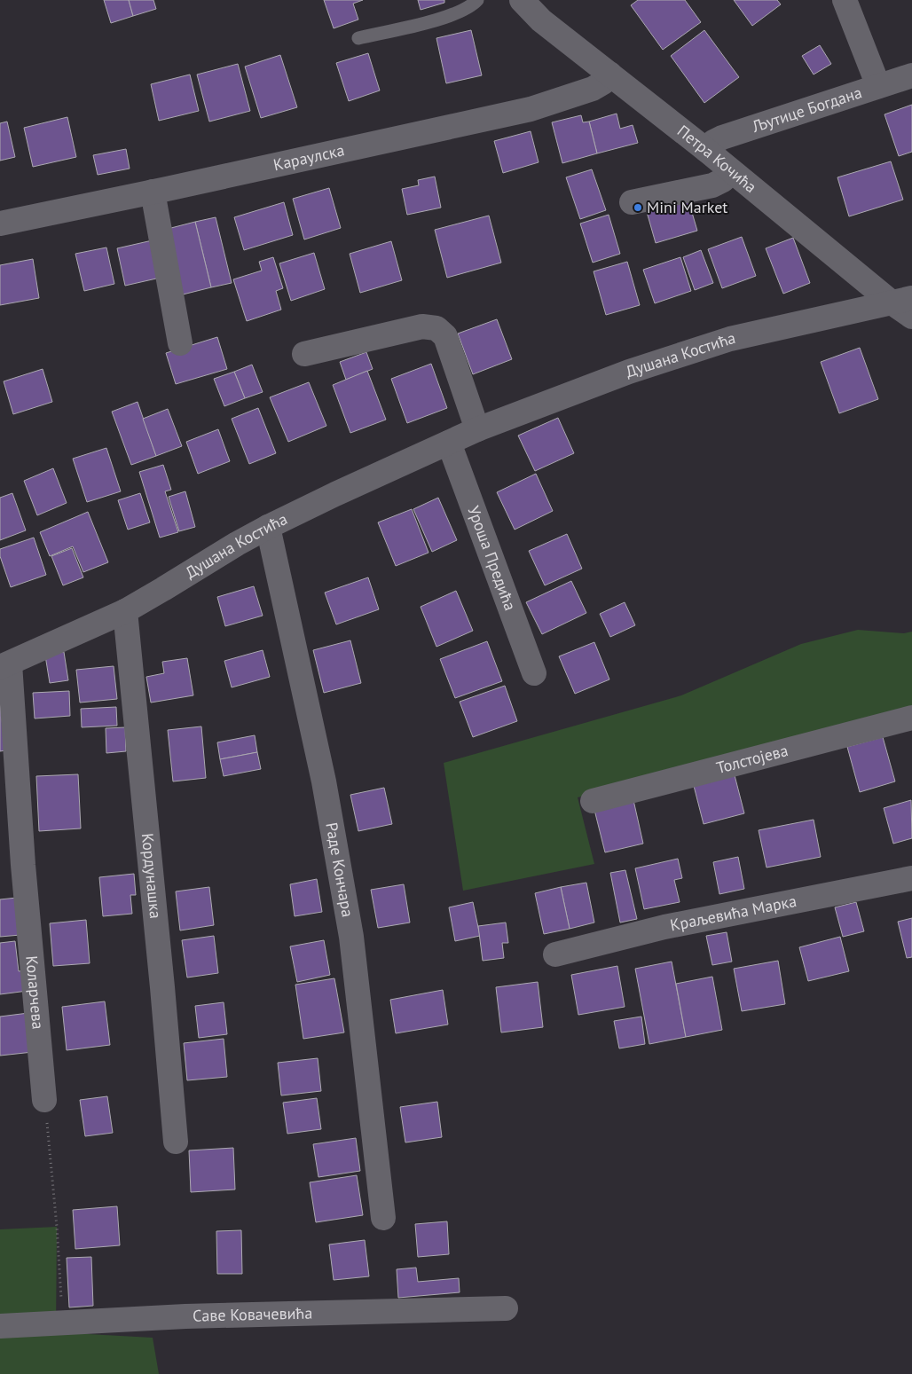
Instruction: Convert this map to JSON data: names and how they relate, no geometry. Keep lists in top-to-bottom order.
{
  "streets": {
    "street": [
      "Љутице Богдана",
      "Караулска",
      "Петра Кочића",
      "Душана Костића",
      "Уроша Предића",
      "Толстојева",
      "Раде Кончара",
      "Кордунашка",
      "Краљевића Марка",
      "Коларчева",
      "Саве Ковачевића"
    ]
  },
  "crossings": [
    ["Љутице Богдана", "Петра Кочића"],
    ["Караулска", "Петра Кочића"],
    ["Петра Кочића", "Душана Костића"],
    ["Душана Костића", "Уроша Предића"],
    ["Душана Костића", "Раде Кончара"],
    ["Душана Костића", "Кордунашка"],
    ["Душана Костића", "Коларчева"]
  ],
  "places": ["Mini Market"]
}
